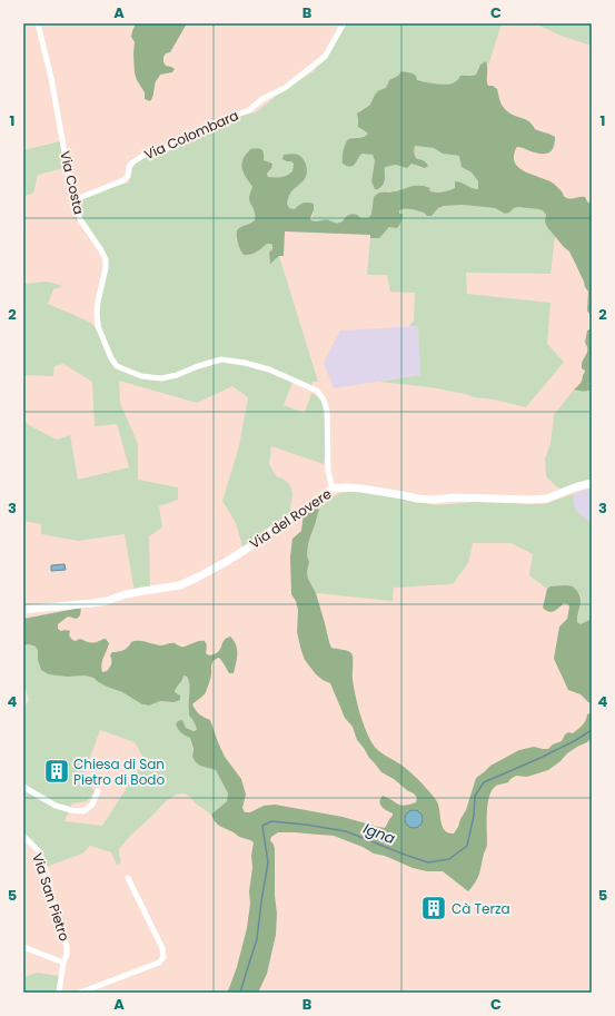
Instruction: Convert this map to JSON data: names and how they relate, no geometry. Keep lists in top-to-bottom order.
{
  "streets": {
    "street": [
      "Via Colombara",
      "Via Costa",
      "Via del Rovere",
      "Via San Pietro"
    ]
  },
  "crossings": [
    ["Via Colombara", "Via Costa"],
    ["Via Costa", "Via del Rovere"]
  ],
  "water": ["Igna"],
  "places": {
    "building": ["Chiesa di San Pietro di Bodo", "Cà Terza"]
  },
  "grid": {
    "columns": ["A", "B", "C"],
    "rows": [
      "1",
      "2",
      "3",
      "4",
      "5"
    ]
  }
}
